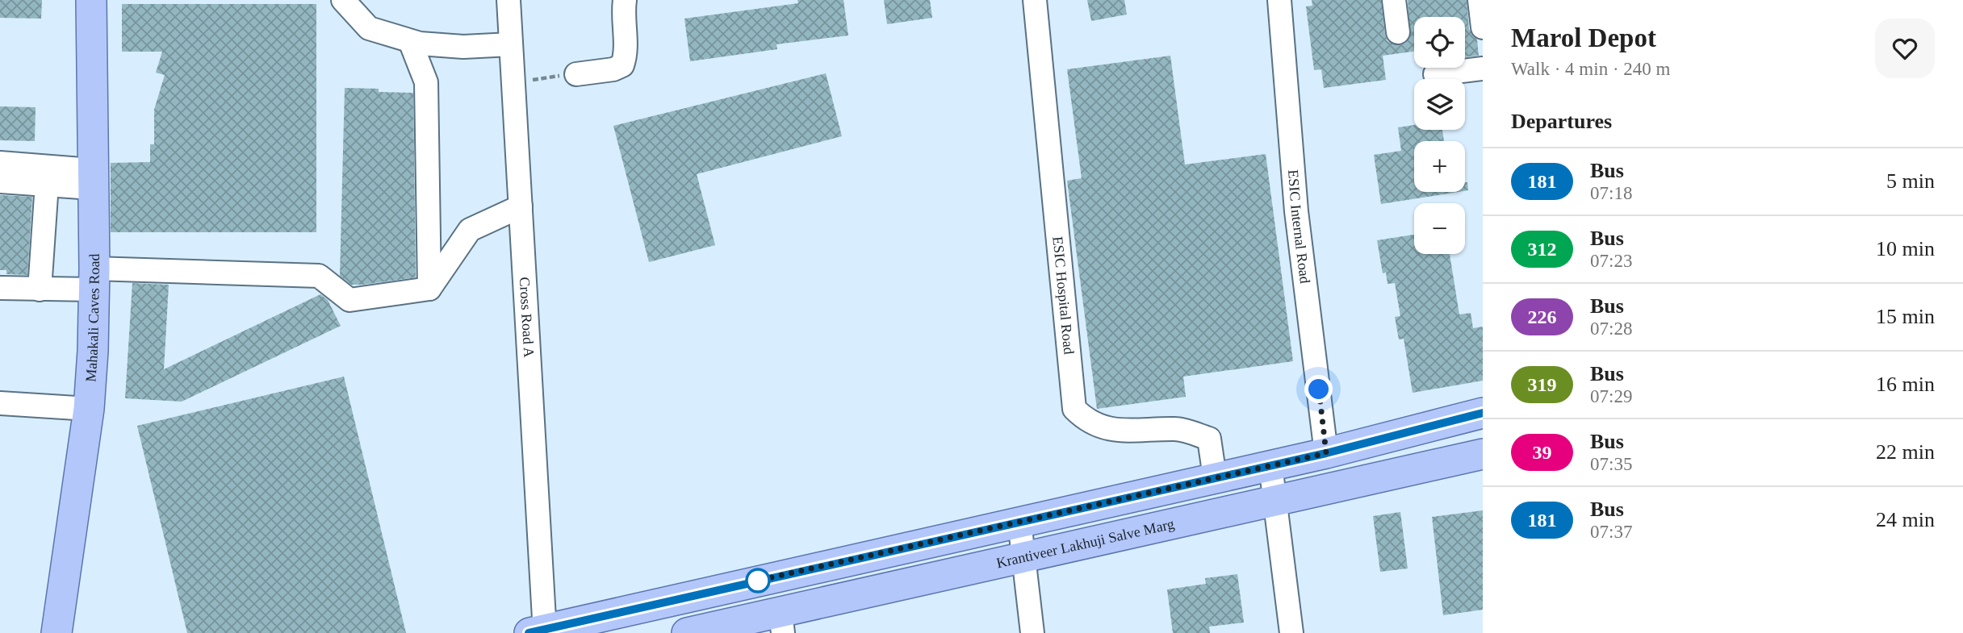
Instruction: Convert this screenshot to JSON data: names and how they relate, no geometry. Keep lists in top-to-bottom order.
{
  "streets": {
    "main road": ["Mahakali Caves Road", "Krantiveer Lakhuji Salve Marg"],
    "street": ["ESIC Internal Road", "ESIC Hospital Road", "Cross Road A"]
  },
  "lines": ["bus line 181"],
  "page": {
    "heading": [
      ["Marol Depot", "Walk · 4 min · 240 m"],
      "Departures"
    ],
    "map_buttons": ["+", "−"],
    "list": [
      {
        "mark": "181",
        "name": "Bus",
        "note": "07:18",
        "value": "5 min"
      },
      {
        "mark": "312",
        "name": "Bus",
        "note": "07:23",
        "value": "10 min"
      },
      {
        "mark": "226",
        "name": "Bus",
        "note": "07:28",
        "value": "15 min"
      },
      {
        "mark": "319",
        "name": "Bus",
        "note": "07:29",
        "value": "16 min"
      },
      {
        "mark": "39",
        "name": "Bus",
        "note": "07:35",
        "value": "22 min"
      },
      {
        "mark": "181",
        "name": "Bus",
        "note": "07:37",
        "value": "24 min"
      }
    ]
  }
}
